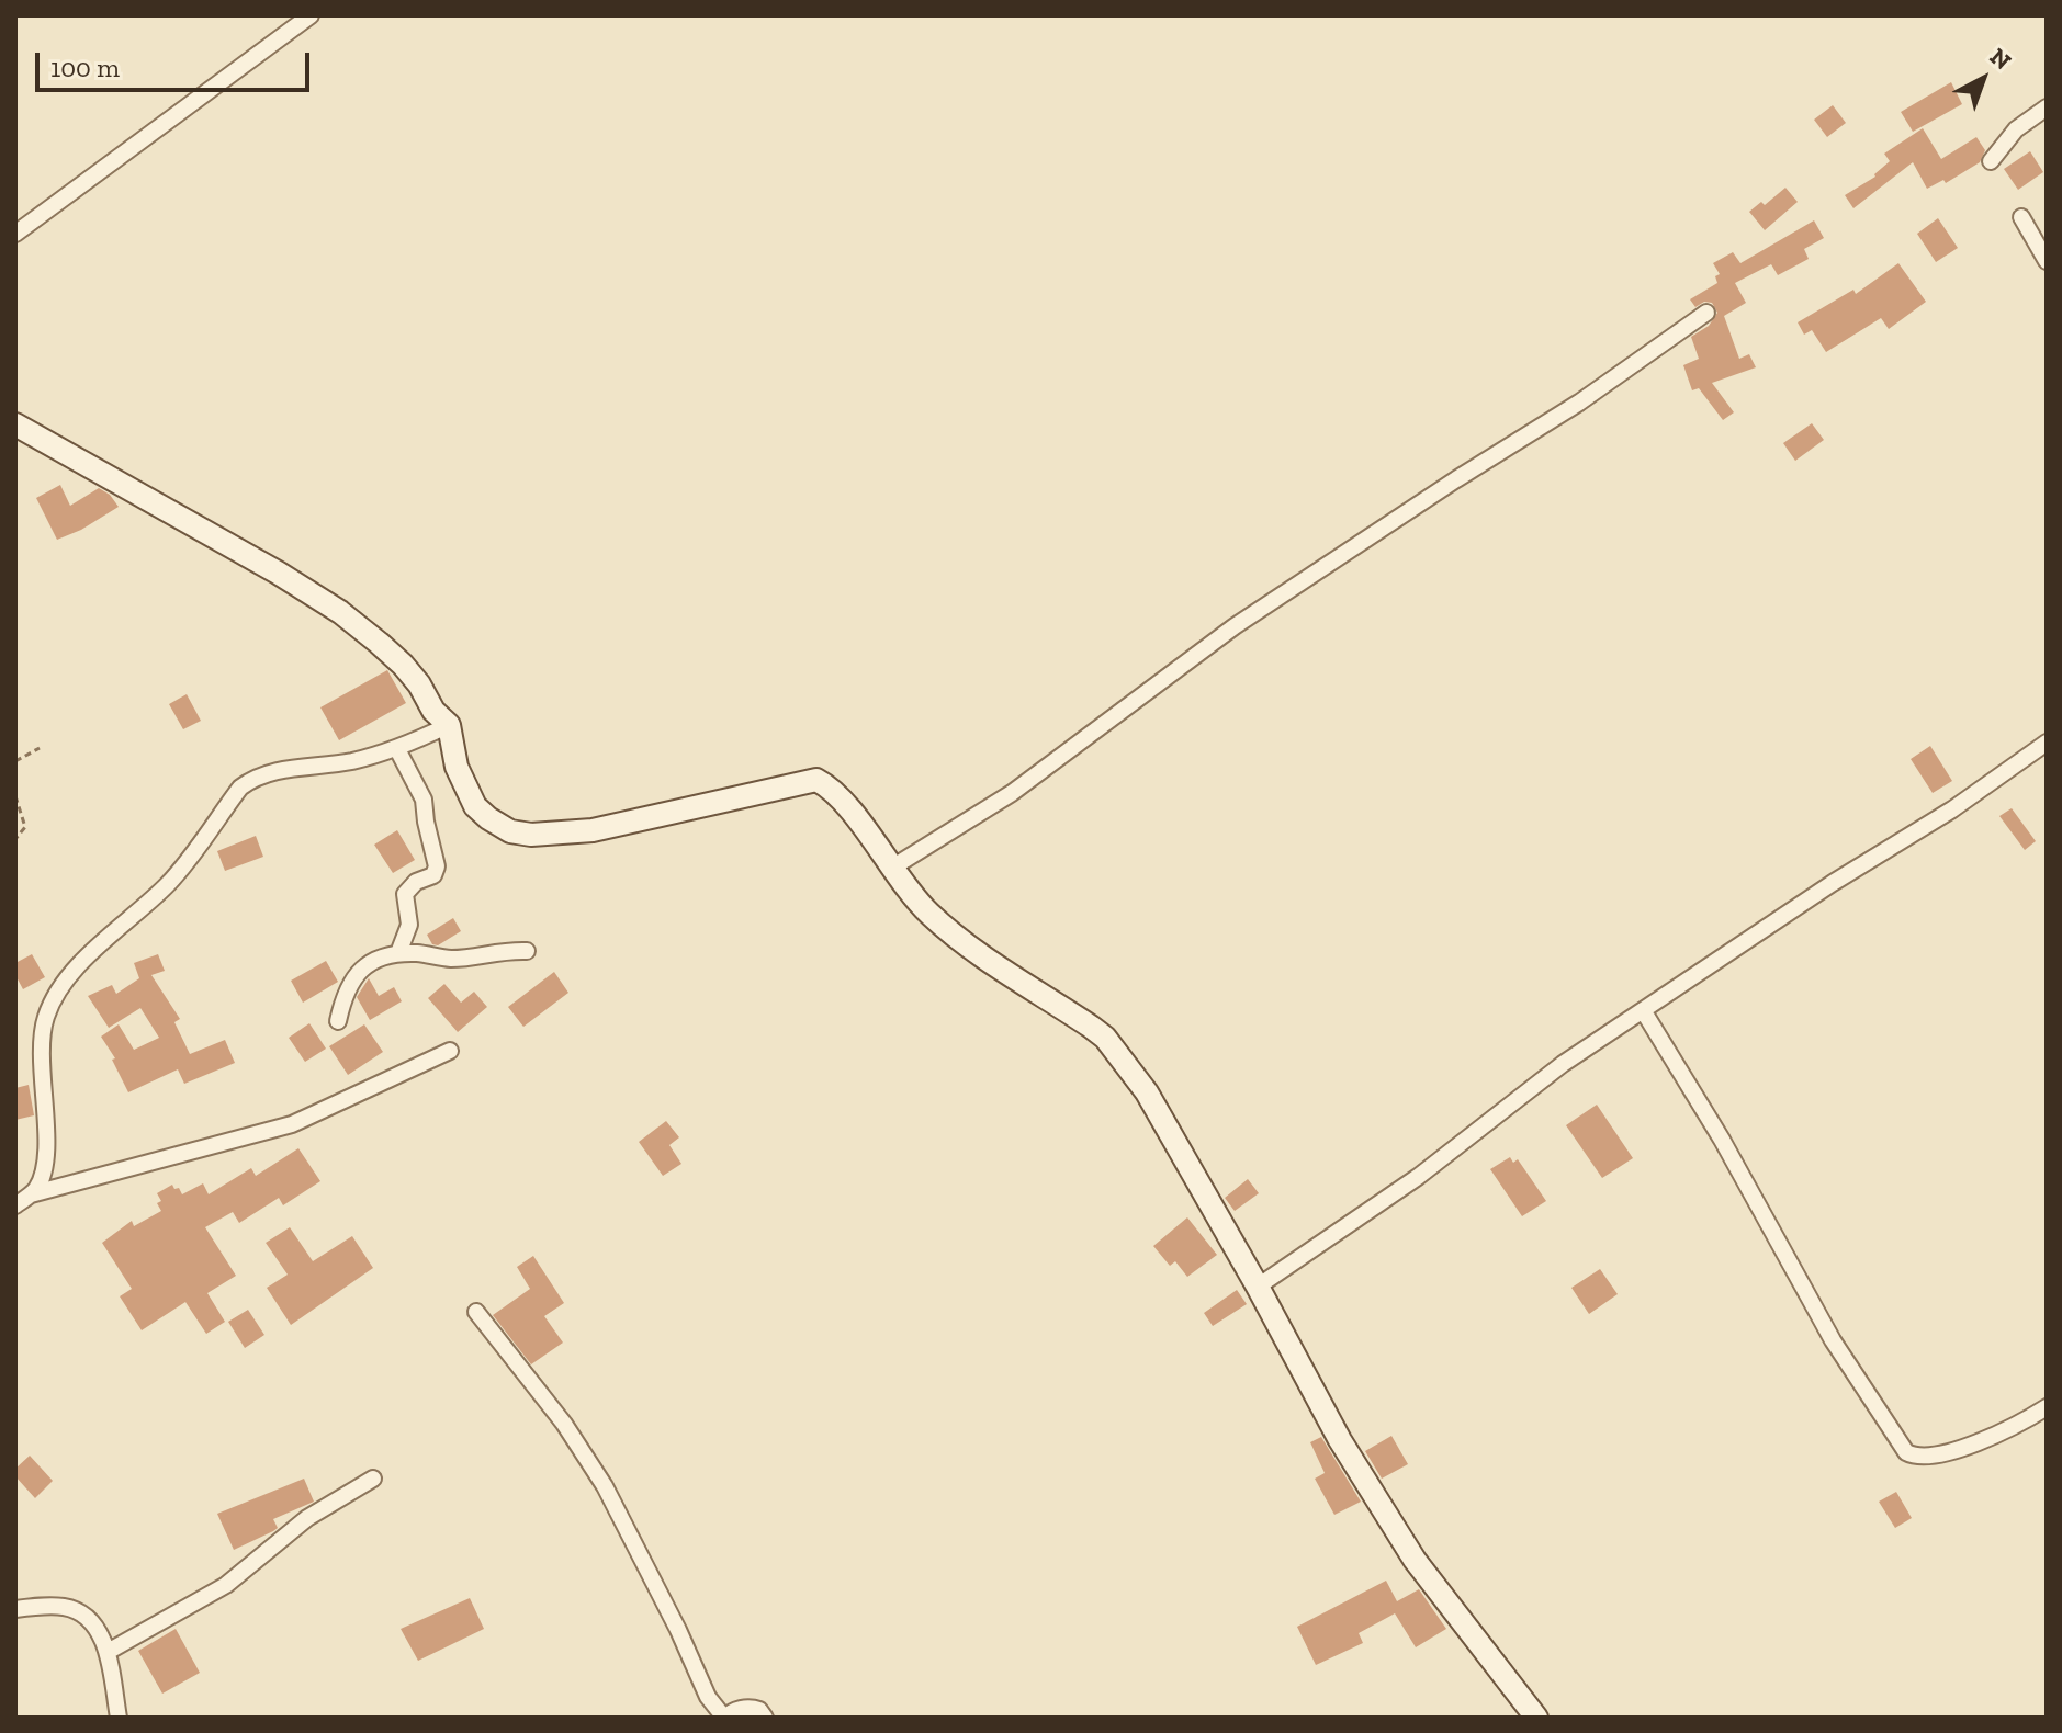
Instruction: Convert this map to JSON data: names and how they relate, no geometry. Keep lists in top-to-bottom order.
{
  "scale_bar": "100 m",
  "north": "top right"
}
